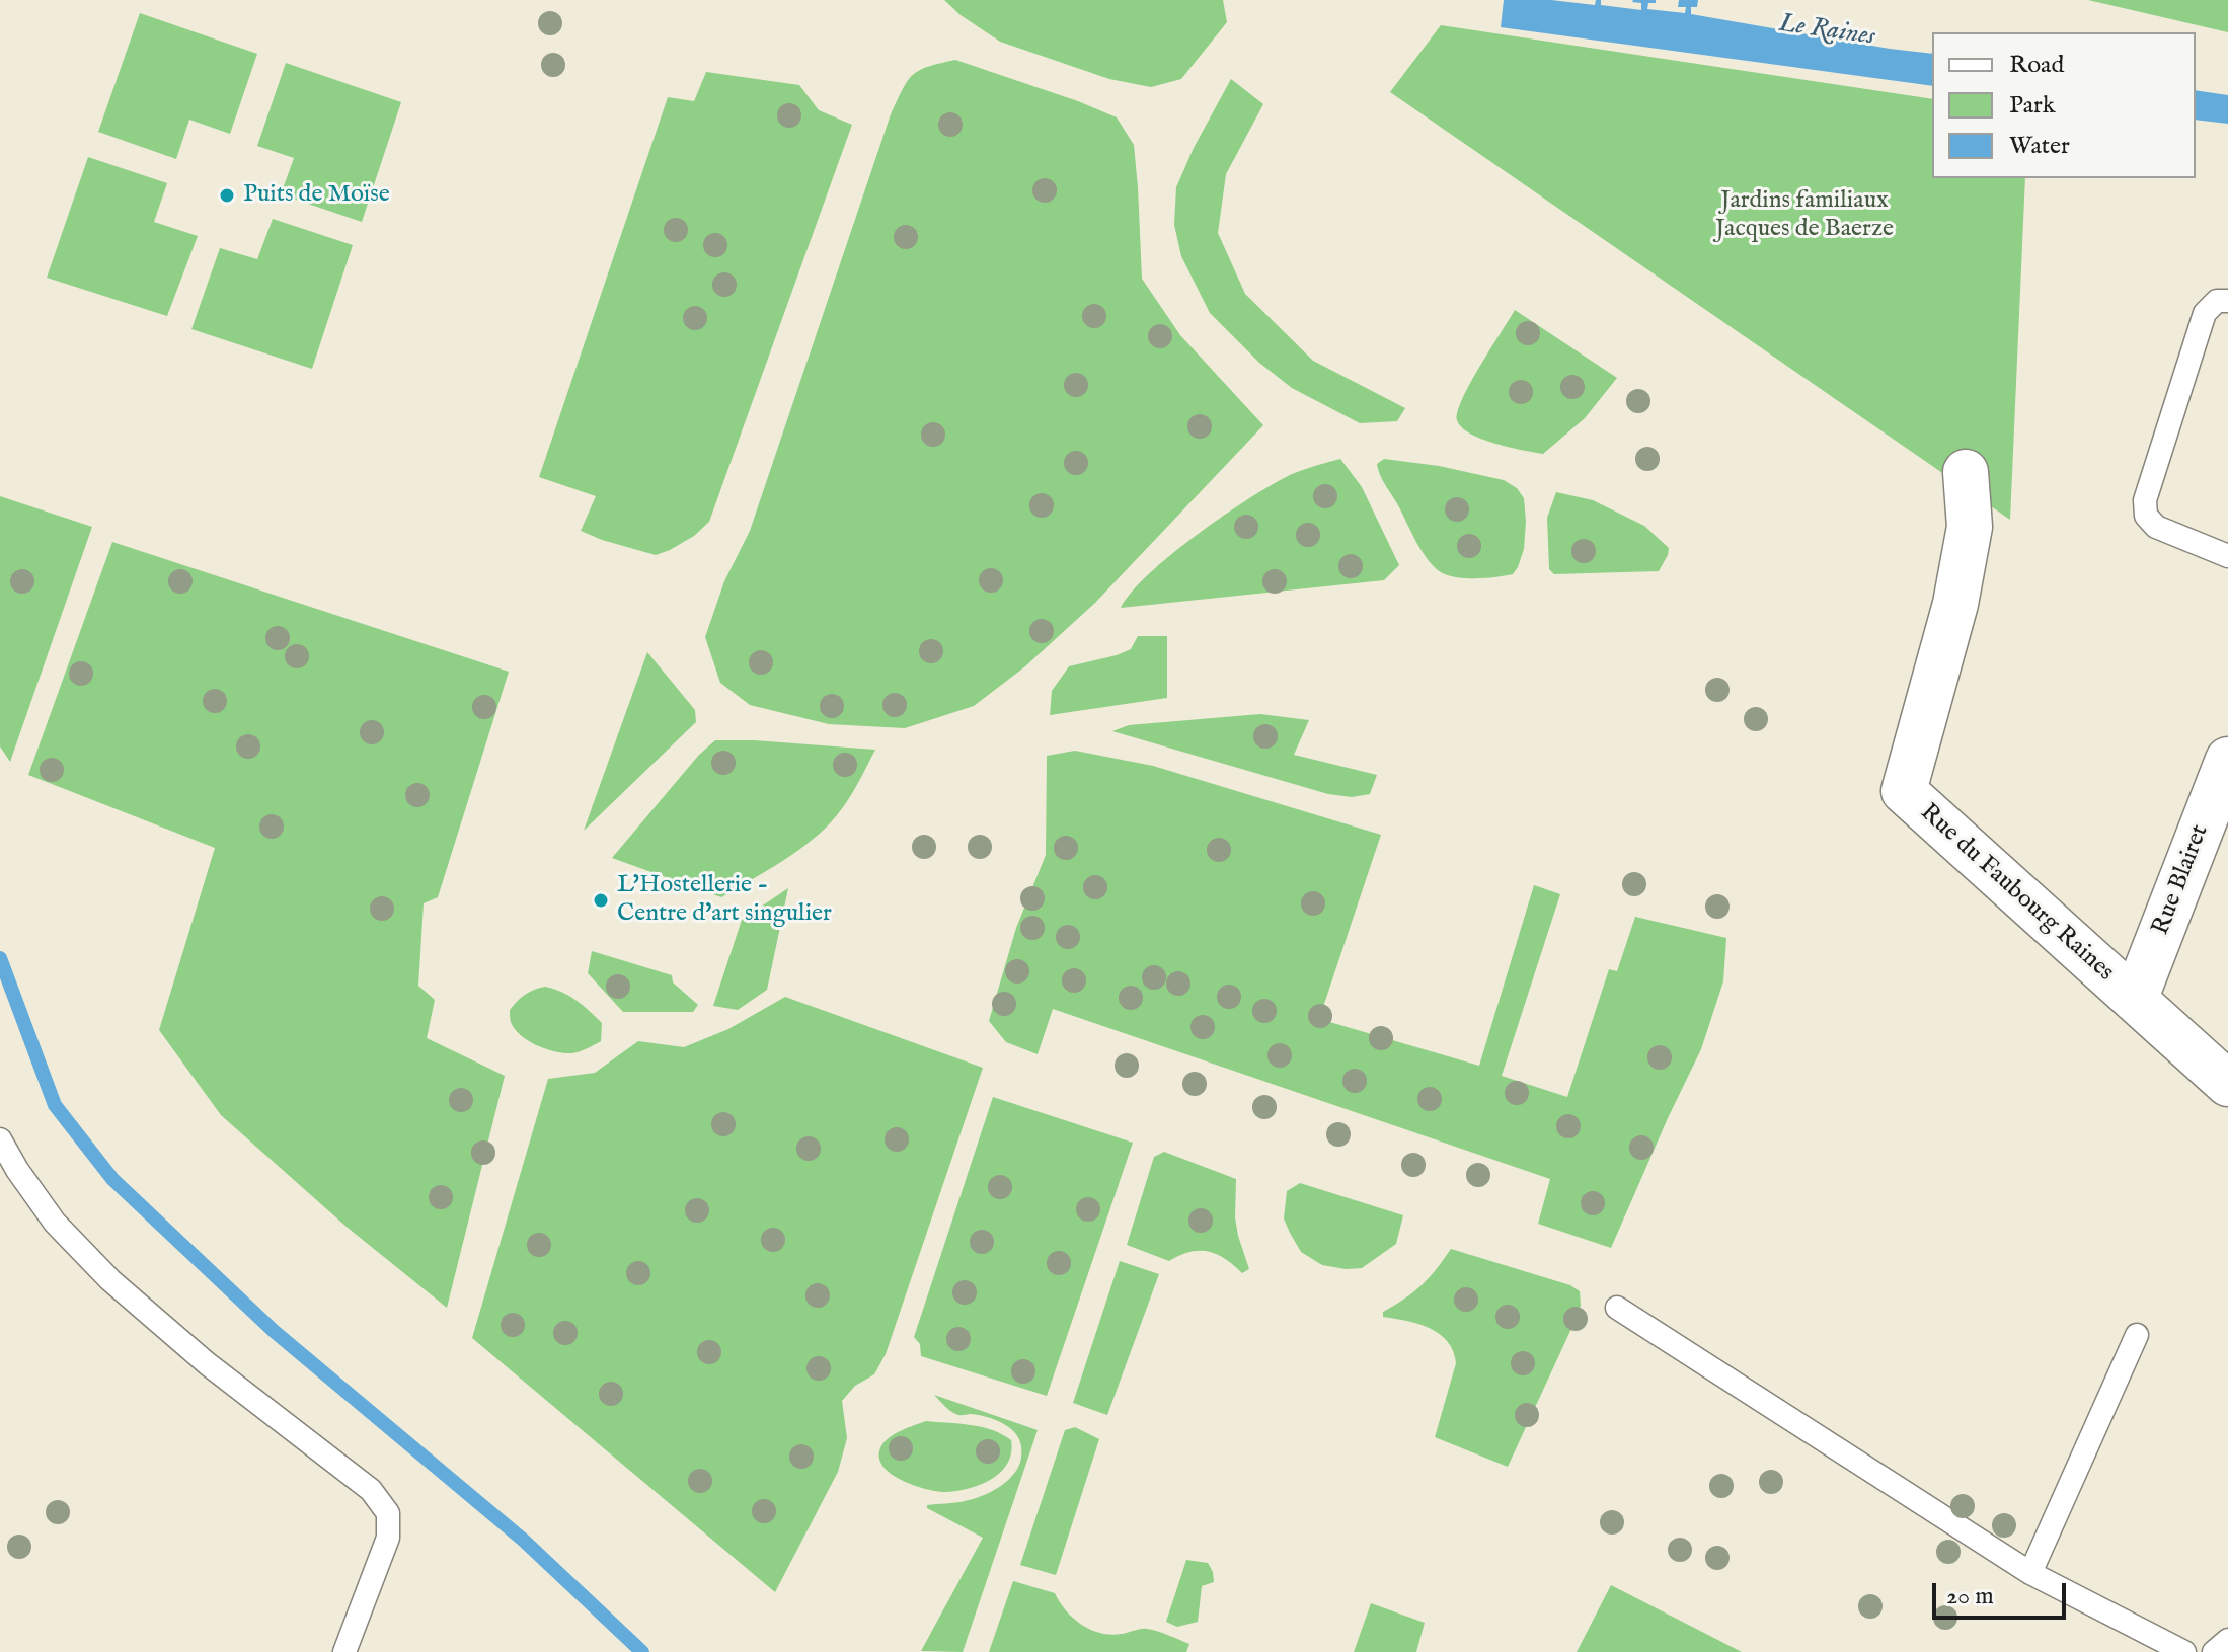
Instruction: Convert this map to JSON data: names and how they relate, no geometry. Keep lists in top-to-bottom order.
{
  "streets": {
    "street": ["Rue Blairet", "Rue du Faubourg Raines"]
  },
  "crossings": [
    ["Rue Blairet", "Rue du Faubourg Raines"]
  ],
  "water": ["Le Raines"],
  "parks": ["Jardins familiaux Jacques de Baerze"],
  "places": ["Puits de Moïse", "L'Hostellerie - Centre d'art singulier"],
  "legend": ["Road", "Park", "Water"],
  "scale_bar": "20 m"
}
